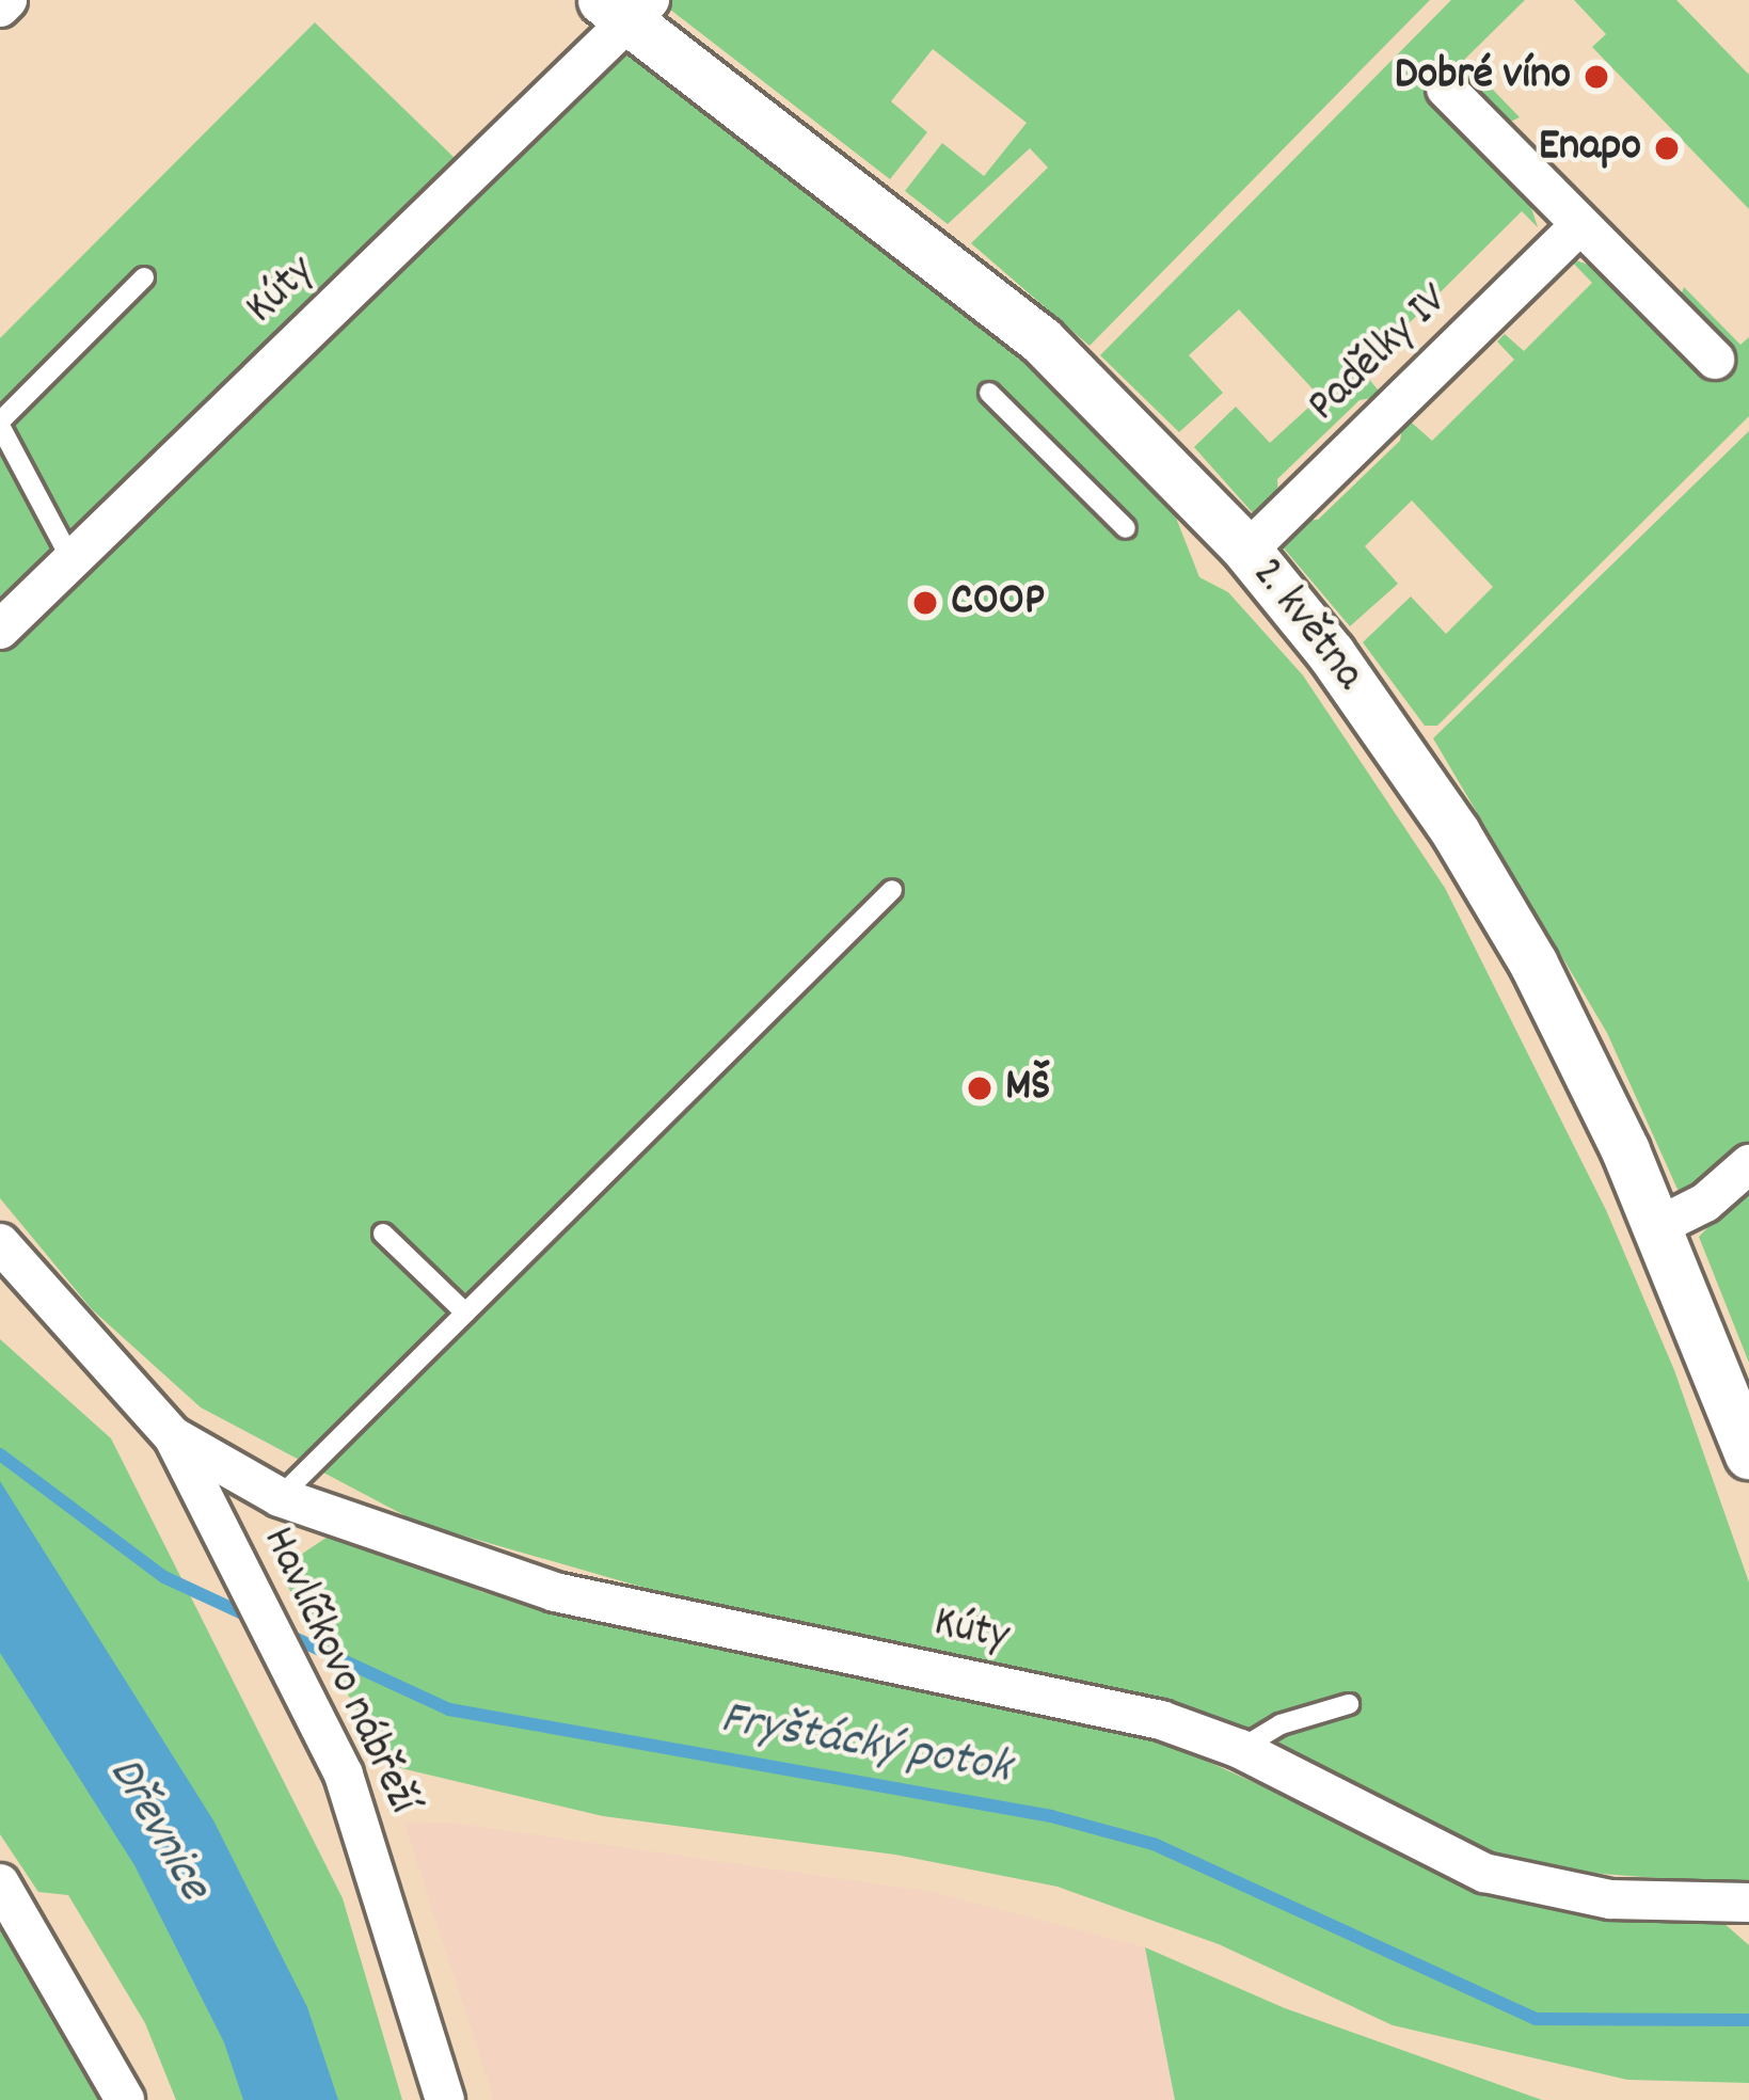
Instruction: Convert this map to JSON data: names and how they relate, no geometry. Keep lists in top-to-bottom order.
{
  "streets": {
    "street": [
      "Kúty",
      "Padělky IV",
      "2. května",
      "Havlíčkovo nábřeží"
    ]
  },
  "crossings": [
    ["Kúty", "2. května"],
    ["Kúty", "Havlíčkovo nábřeží"],
    ["Padělky IV", "2. května"]
  ],
  "water": ["Fryštácký potok", "Dřevnice"],
  "places": [
    "Dobré víno",
    "Enapo",
    "COOP",
    "MŠ"
  ]
}
